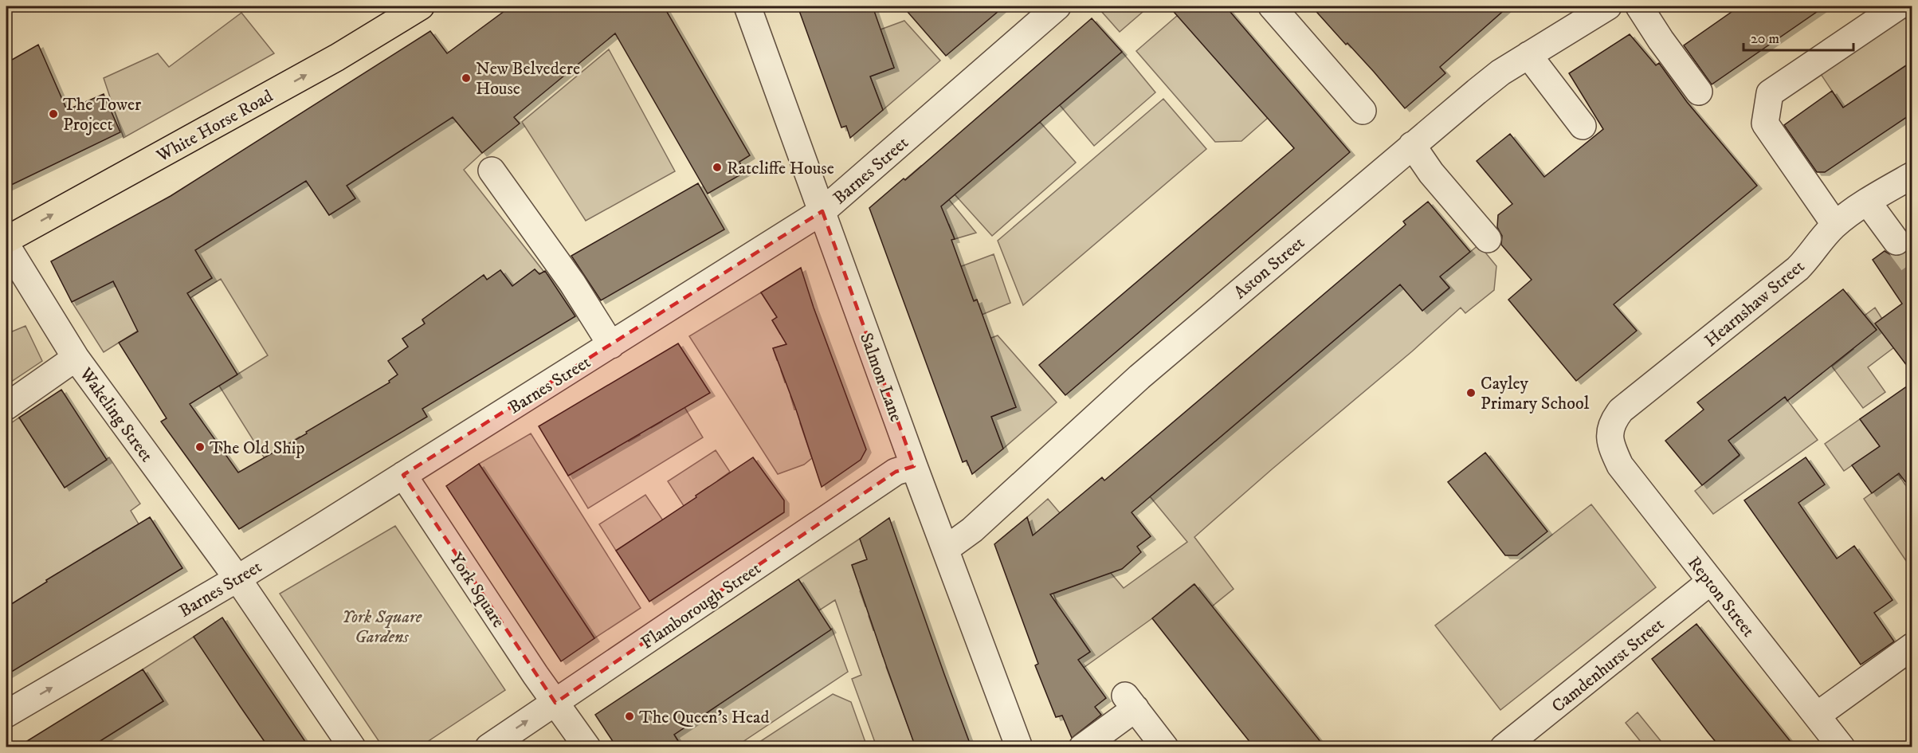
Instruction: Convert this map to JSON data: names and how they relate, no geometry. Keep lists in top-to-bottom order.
{
  "streets": {
    "main road": ["White Horse Road"],
    "street": [
      "Barnes Street",
      "Aston Street",
      "Hearnshaw Street",
      "Salmon Lane",
      "Wakeling Street",
      "York Square",
      "Repton Street",
      "Flamborough Street",
      "Camdenhurst Street"
    ]
  },
  "crossings": [
    ["Barnes Street", "Salmon Lane"],
    ["Barnes Street", "Wakeling Street"],
    ["Barnes Street", "York Square"],
    ["Aston Street", "Salmon Lane"],
    ["Hearnshaw Street", "Repton Street"],
    ["Salmon Lane", "Flamborough Street"],
    ["York Square", "Flamborough Street"],
    ["Repton Street", "Camdenhurst Street"]
  ],
  "one_way": ["White Horse Road"],
  "parks": ["York Square Gardens"],
  "places": [
    "New Belvedere House",
    "The Tower Project",
    "Ratcliffe House",
    "Cayley Primary School",
    "The Old Ship",
    "The Queen's Head"
  ],
  "scale_bar": "20 m"
}
